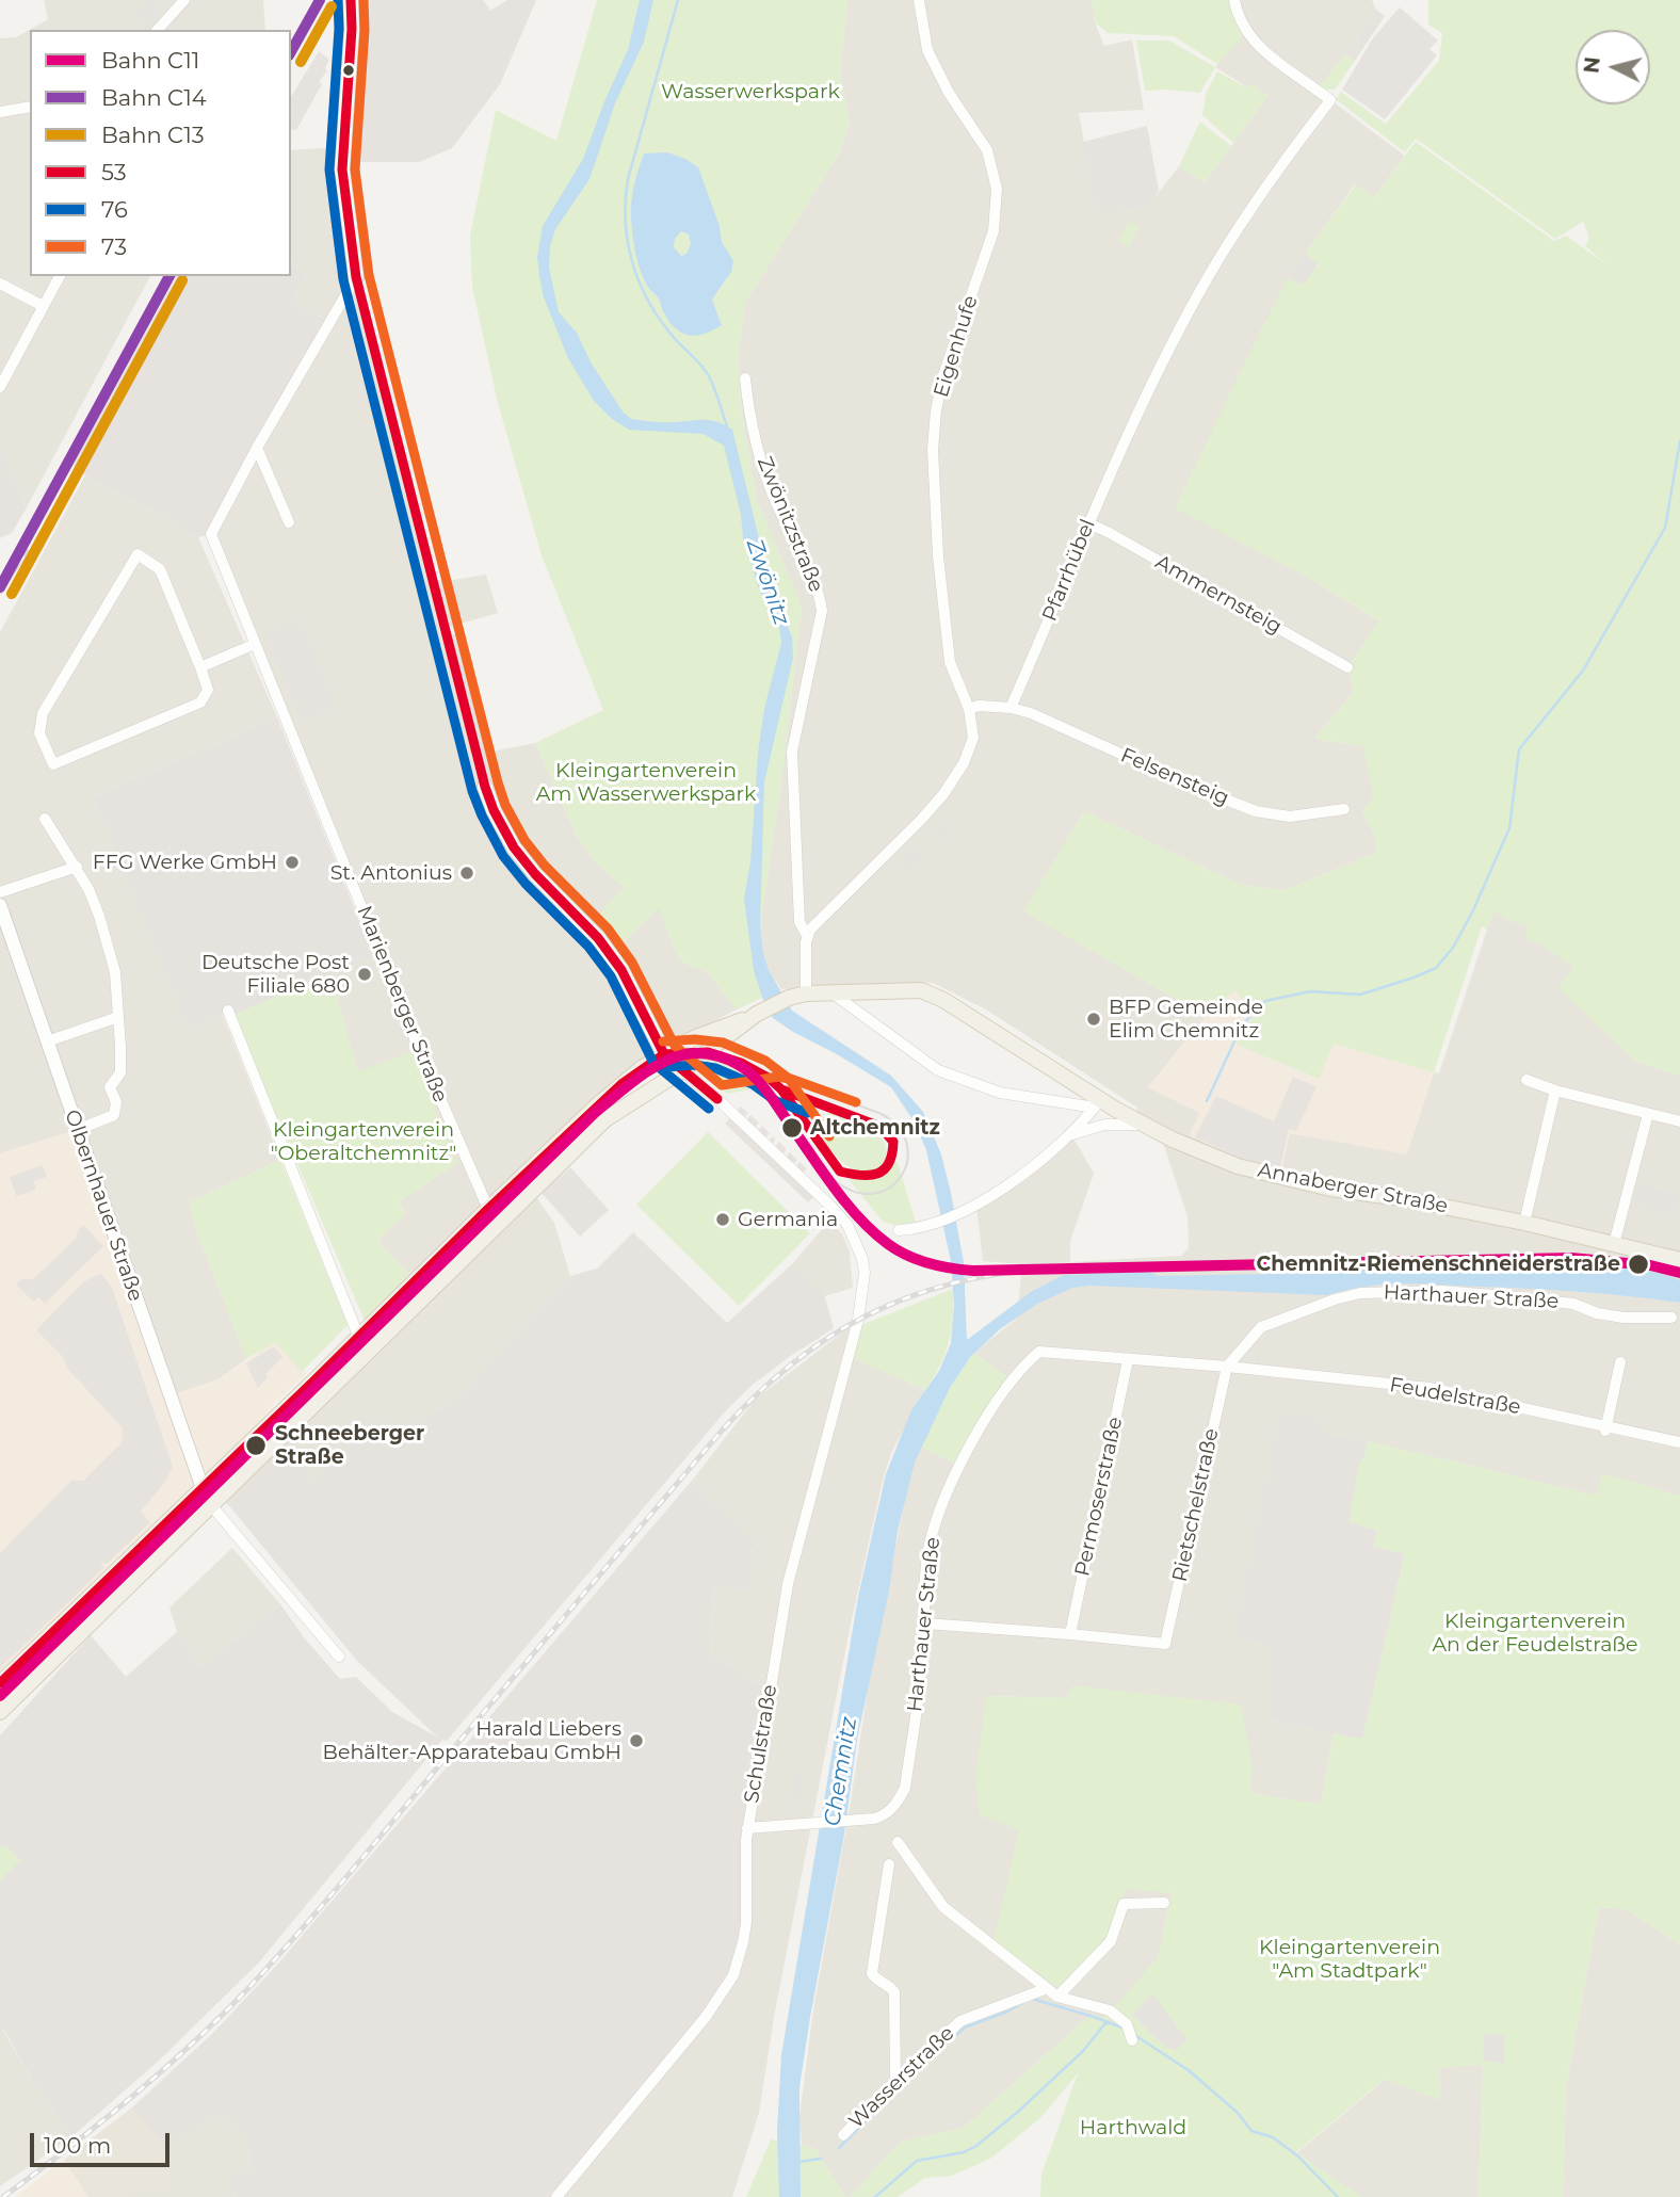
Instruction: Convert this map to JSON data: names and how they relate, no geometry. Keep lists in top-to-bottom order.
{
  "streets": {
    "main road": ["Annaberger Straße"],
    "street": [
      "Eigenhufe",
      "Zwönitzstraße",
      "Pfarrhübel",
      "Ammernsteig",
      "Felsensteig",
      "Marienberger Straße",
      "Olbernhauer Straße",
      "Harthauer Straße",
      "Feudelstraße",
      "Permoserstraße",
      "Rietschelstraße",
      "Schulstraße",
      "Wasserstraße"
    ]
  },
  "crossings": [
    ["Pfarrhübel", "Ammernsteig"],
    ["Pfarrhübel", "Felsensteig"],
    ["Marienberger Straße", "Annaberger Straße"],
    ["Annaberger Straße", "Olbernhauer Straße"],
    ["Annaberger Straße", "Schulstraße"],
    ["Harthauer Straße", "Feudelstraße"],
    ["Harthauer Straße", "Permoserstraße"],
    ["Harthauer Straße", "Rietschelstraße"],
    ["Harthauer Straße", "Schulstraße"],
    ["Feudelstraße", "Rietschelstraße"],
    ["Permoserstraße", "Rietschelstraße"]
  ],
  "water": ["Zwönitz", "Chemnitz"],
  "parks": [
    "Wasserwerkspark",
    "Kleingartenverein Am Wasserwerkspark",
    "Kleingartenverein \"Oberaltchemnitz\"",
    "Kleingartenverein An der Feudelstraße",
    "Kleingartenverein \"Am Stadtpark\"",
    "Harthwald"
  ],
  "places": [
    "FFG Werke GmbH",
    "St. Antonius",
    "Deutsche Post Filiale 680",
    "BFP Gemeinde Elim Chemnitz",
    "Altchemnitz",
    "Germania",
    "Chemnitz-Riemenschneiderstraße",
    "Schneeberger Straße",
    "Harald Liebers Behälter-Apparatebau GmbH"
  ],
  "lines": [
    "rail line C14",
    "transit line 53",
    "transit line 76",
    "transit line 73",
    "rail line C13",
    "rail line C11"
  ],
  "legend": [
    "Bahn C11",
    "Bahn C14",
    "Bahn C13",
    "53",
    "76",
    "73"
  ],
  "scale_bar": "100 m",
  "north": "left"
}
